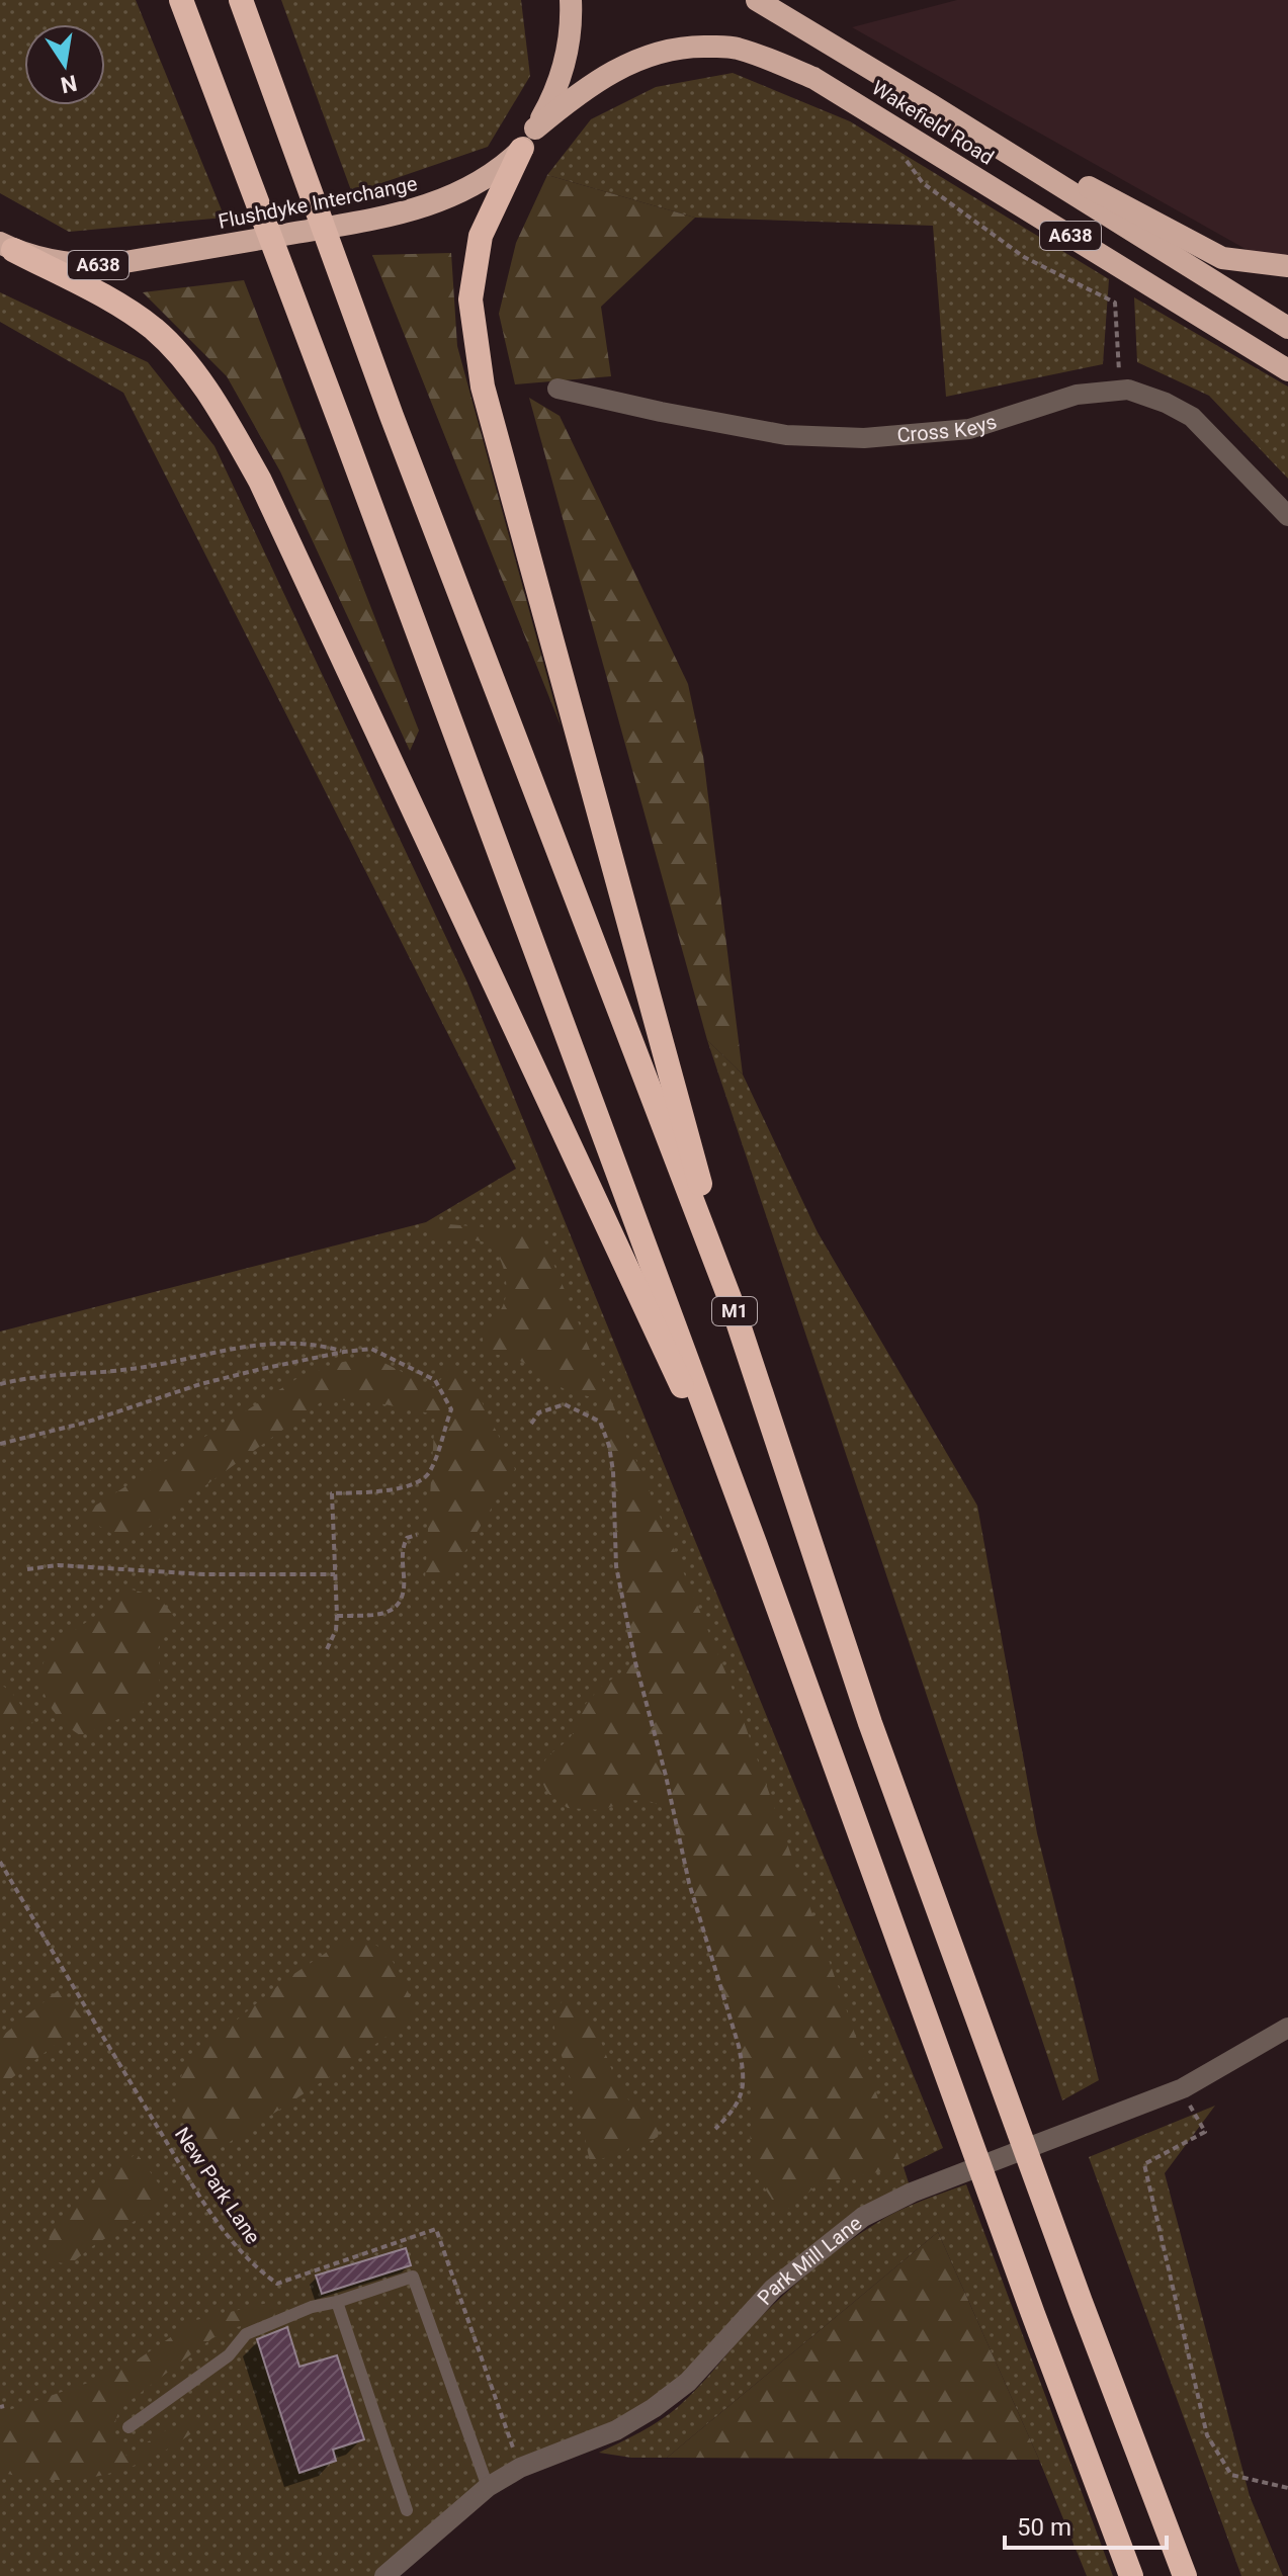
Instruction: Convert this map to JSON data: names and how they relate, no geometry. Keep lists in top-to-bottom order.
{
  "streets": {
    "highway": [
      "Wakefield Road",
      "Flushdyke Interchange",
      "A638",
      "M1"
    ],
    "street": ["Cross Keys", "Park Mill Lane"],
    "path": ["New Park Lane"]
  },
  "crossings": [
    ["Wakefield Road", "Flushdyke Interchange"],
    ["Wakefield Road", "A638"],
    ["New Park Lane", "Park Mill Lane"]
  ],
  "scale_bar": "50 m",
  "north": "bottom"
}
